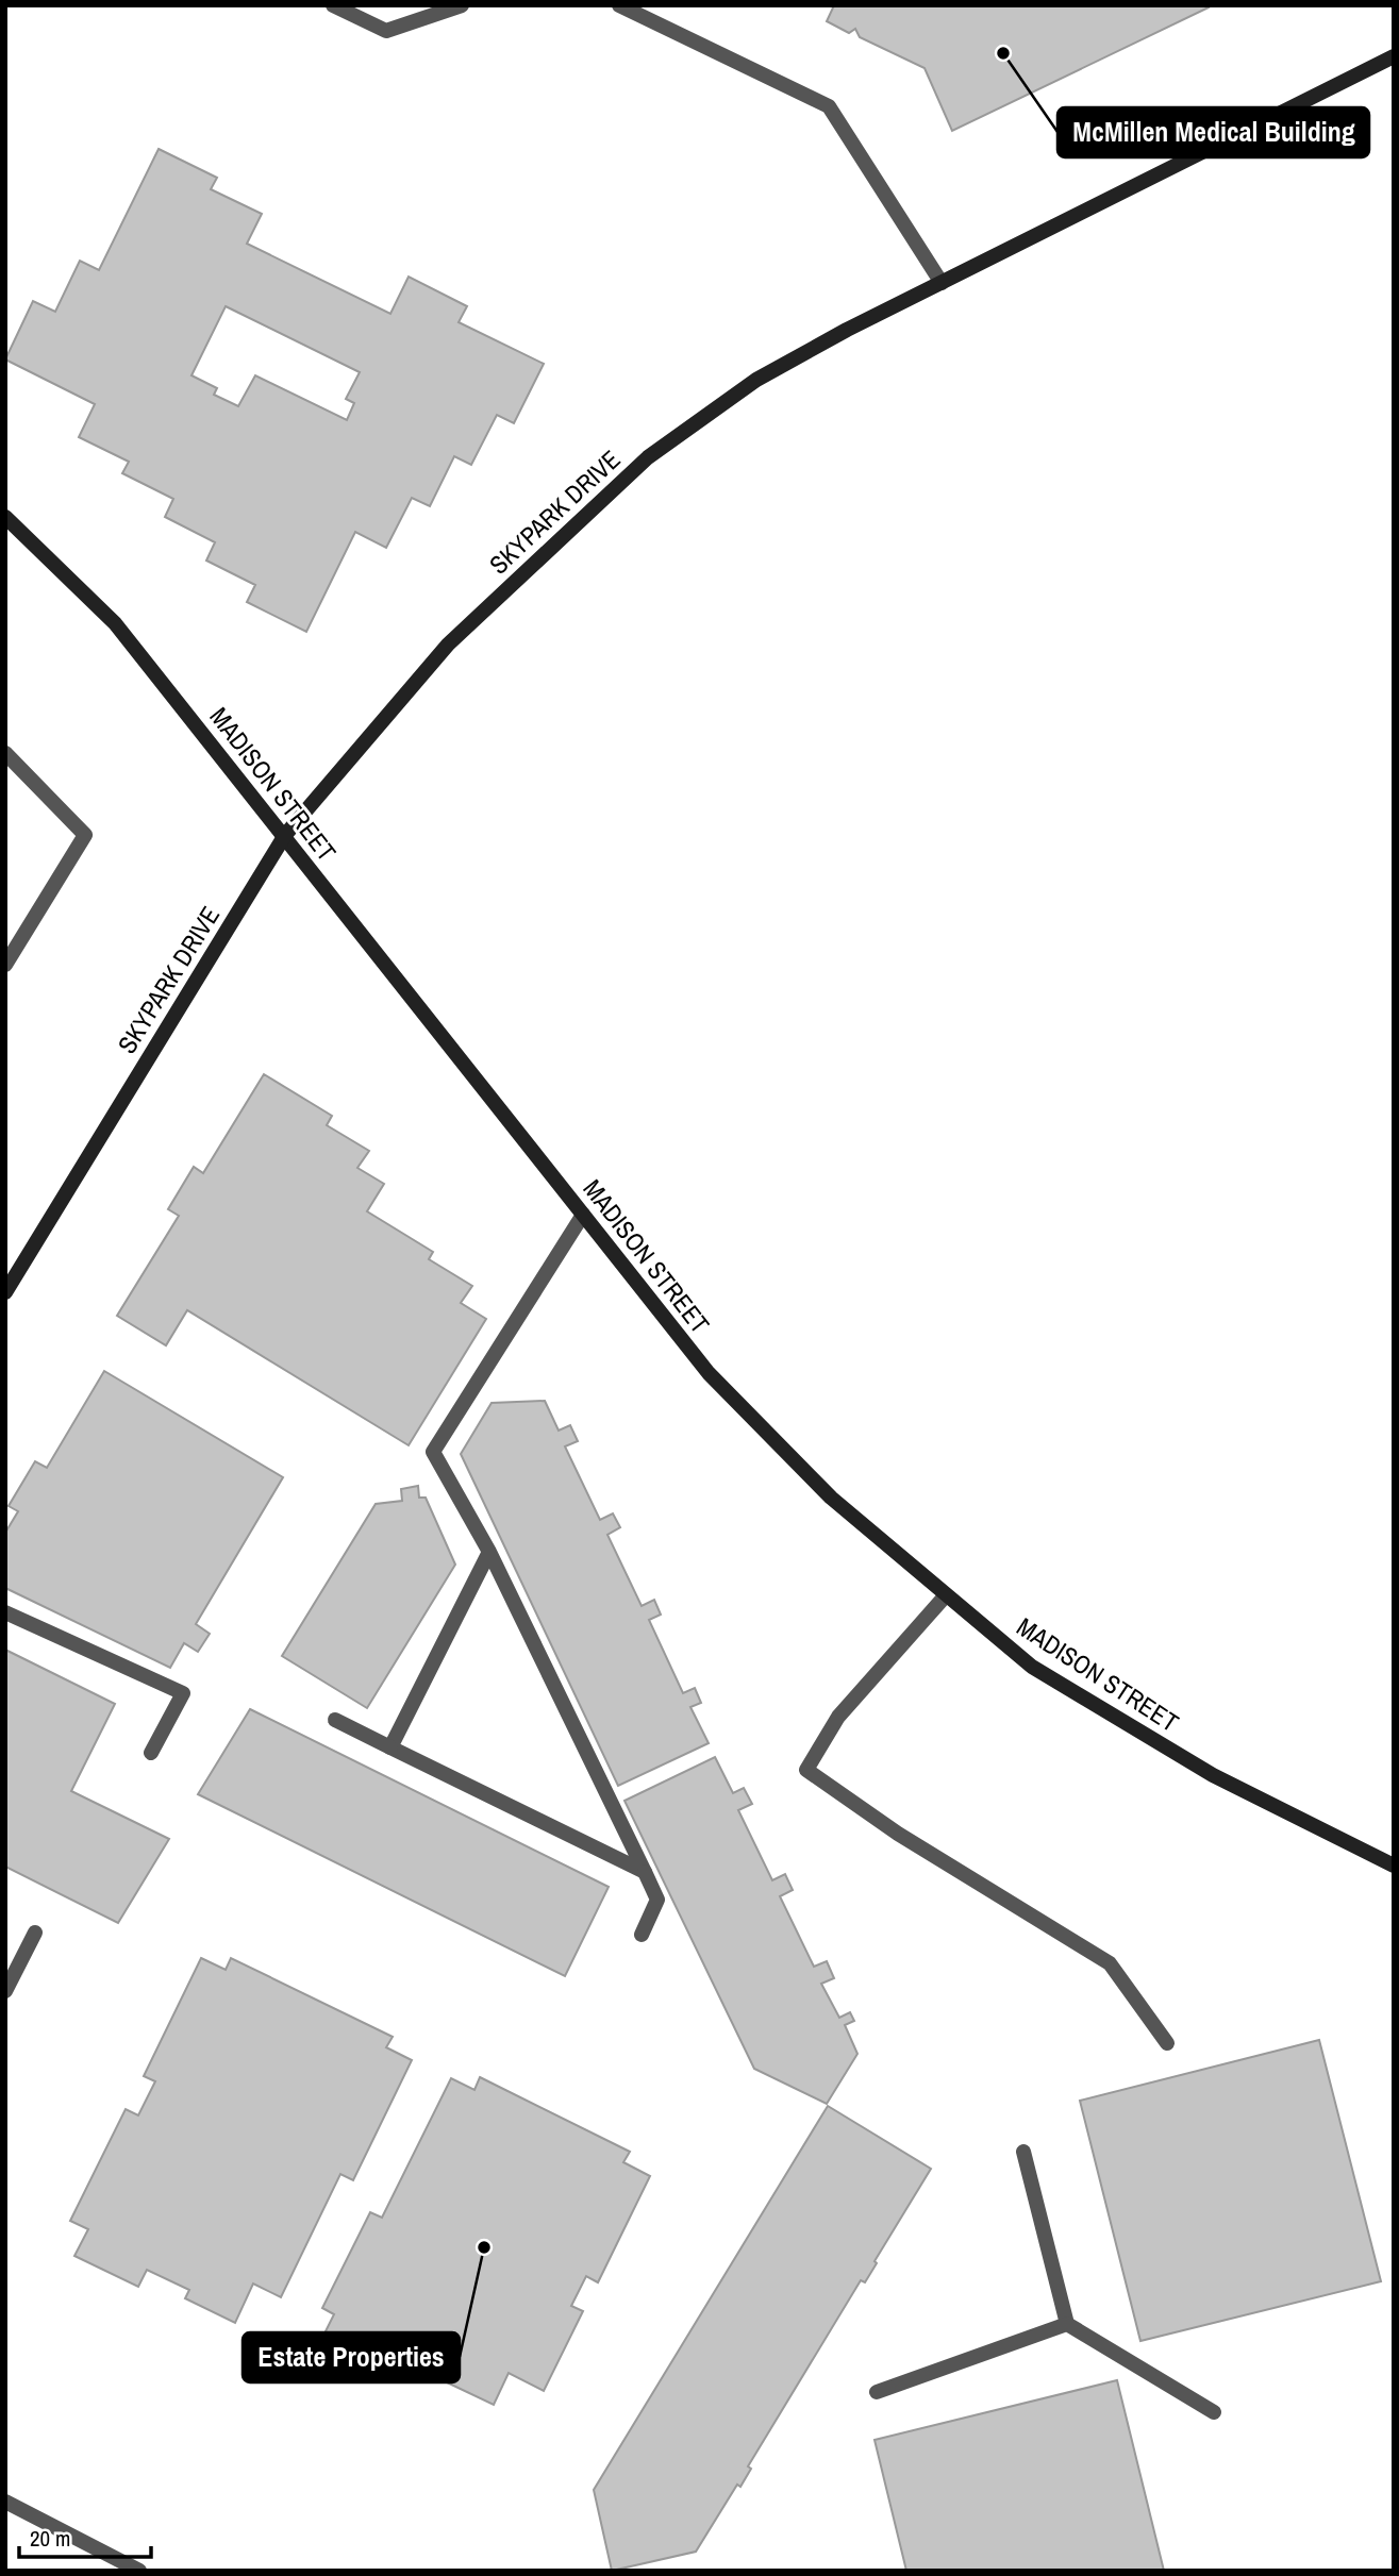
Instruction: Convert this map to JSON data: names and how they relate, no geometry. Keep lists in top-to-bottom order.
{
  "streets": {
    "main road": ["SKYPARK DRIVE", "MADISON STREET"]
  },
  "crossings": [
    ["SKYPARK DRIVE", "MADISON STREET"]
  ],
  "places": ["McMillen Medical Building", "Estate Properties"],
  "scale_bar": "20 m"
}
